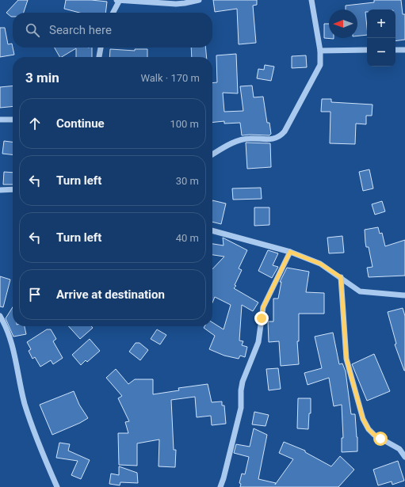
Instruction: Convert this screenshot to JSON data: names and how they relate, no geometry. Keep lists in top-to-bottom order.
{
  "north": "left",
  "page": {
    "map_buttons": ["+", "−"],
    "search": "Search here",
    "heading": ["3 min", "Walk · 170 m"],
    "list": [
      ["Continue", "100 m"],
      ["Turn left", "30 m"],
      ["Turn left", "40 m"],
      "Arrive at destination"
    ]
  }
}
